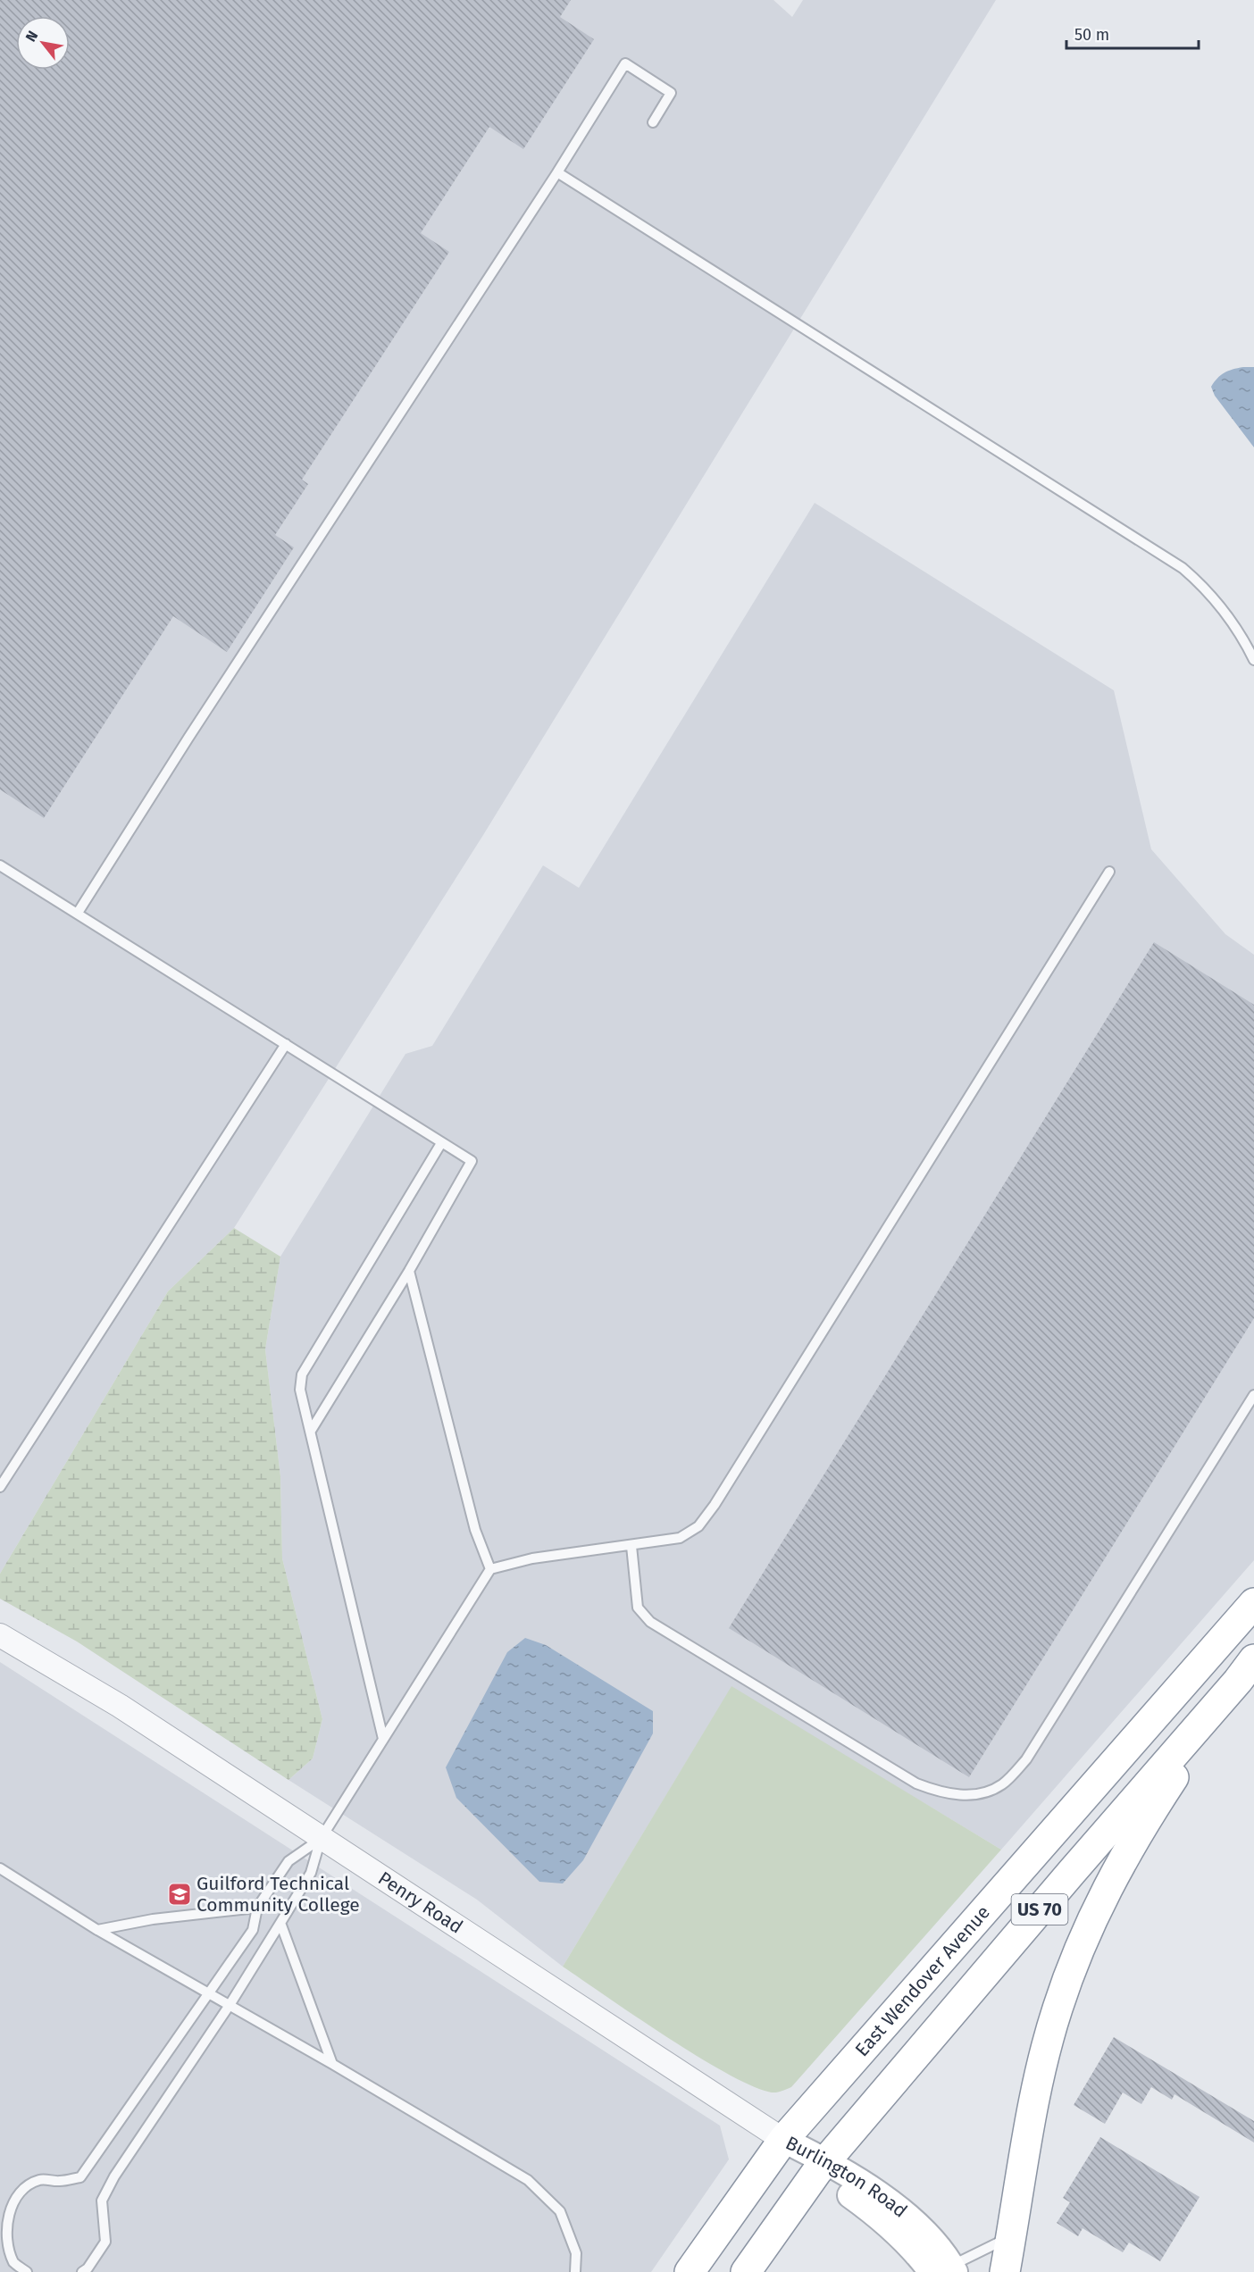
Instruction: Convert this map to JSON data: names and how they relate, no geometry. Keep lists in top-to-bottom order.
{
  "streets": {
    "highway": ["US 70", "East Wendover Avenue"],
    "main road": ["Burlington Road"],
    "street": ["Penry Road"]
  },
  "crossings": [
    ["Penry Road", "East Wendover Avenue"],
    ["Penry Road", "Burlington Road"],
    ["US 70", "Burlington Road"],
    ["East Wendover Avenue", "Burlington Road"]
  ],
  "places": {
    "school or university": ["Guilford Technical Community College"]
  },
  "scale_bar": "50 m",
  "north": "top left"
}
